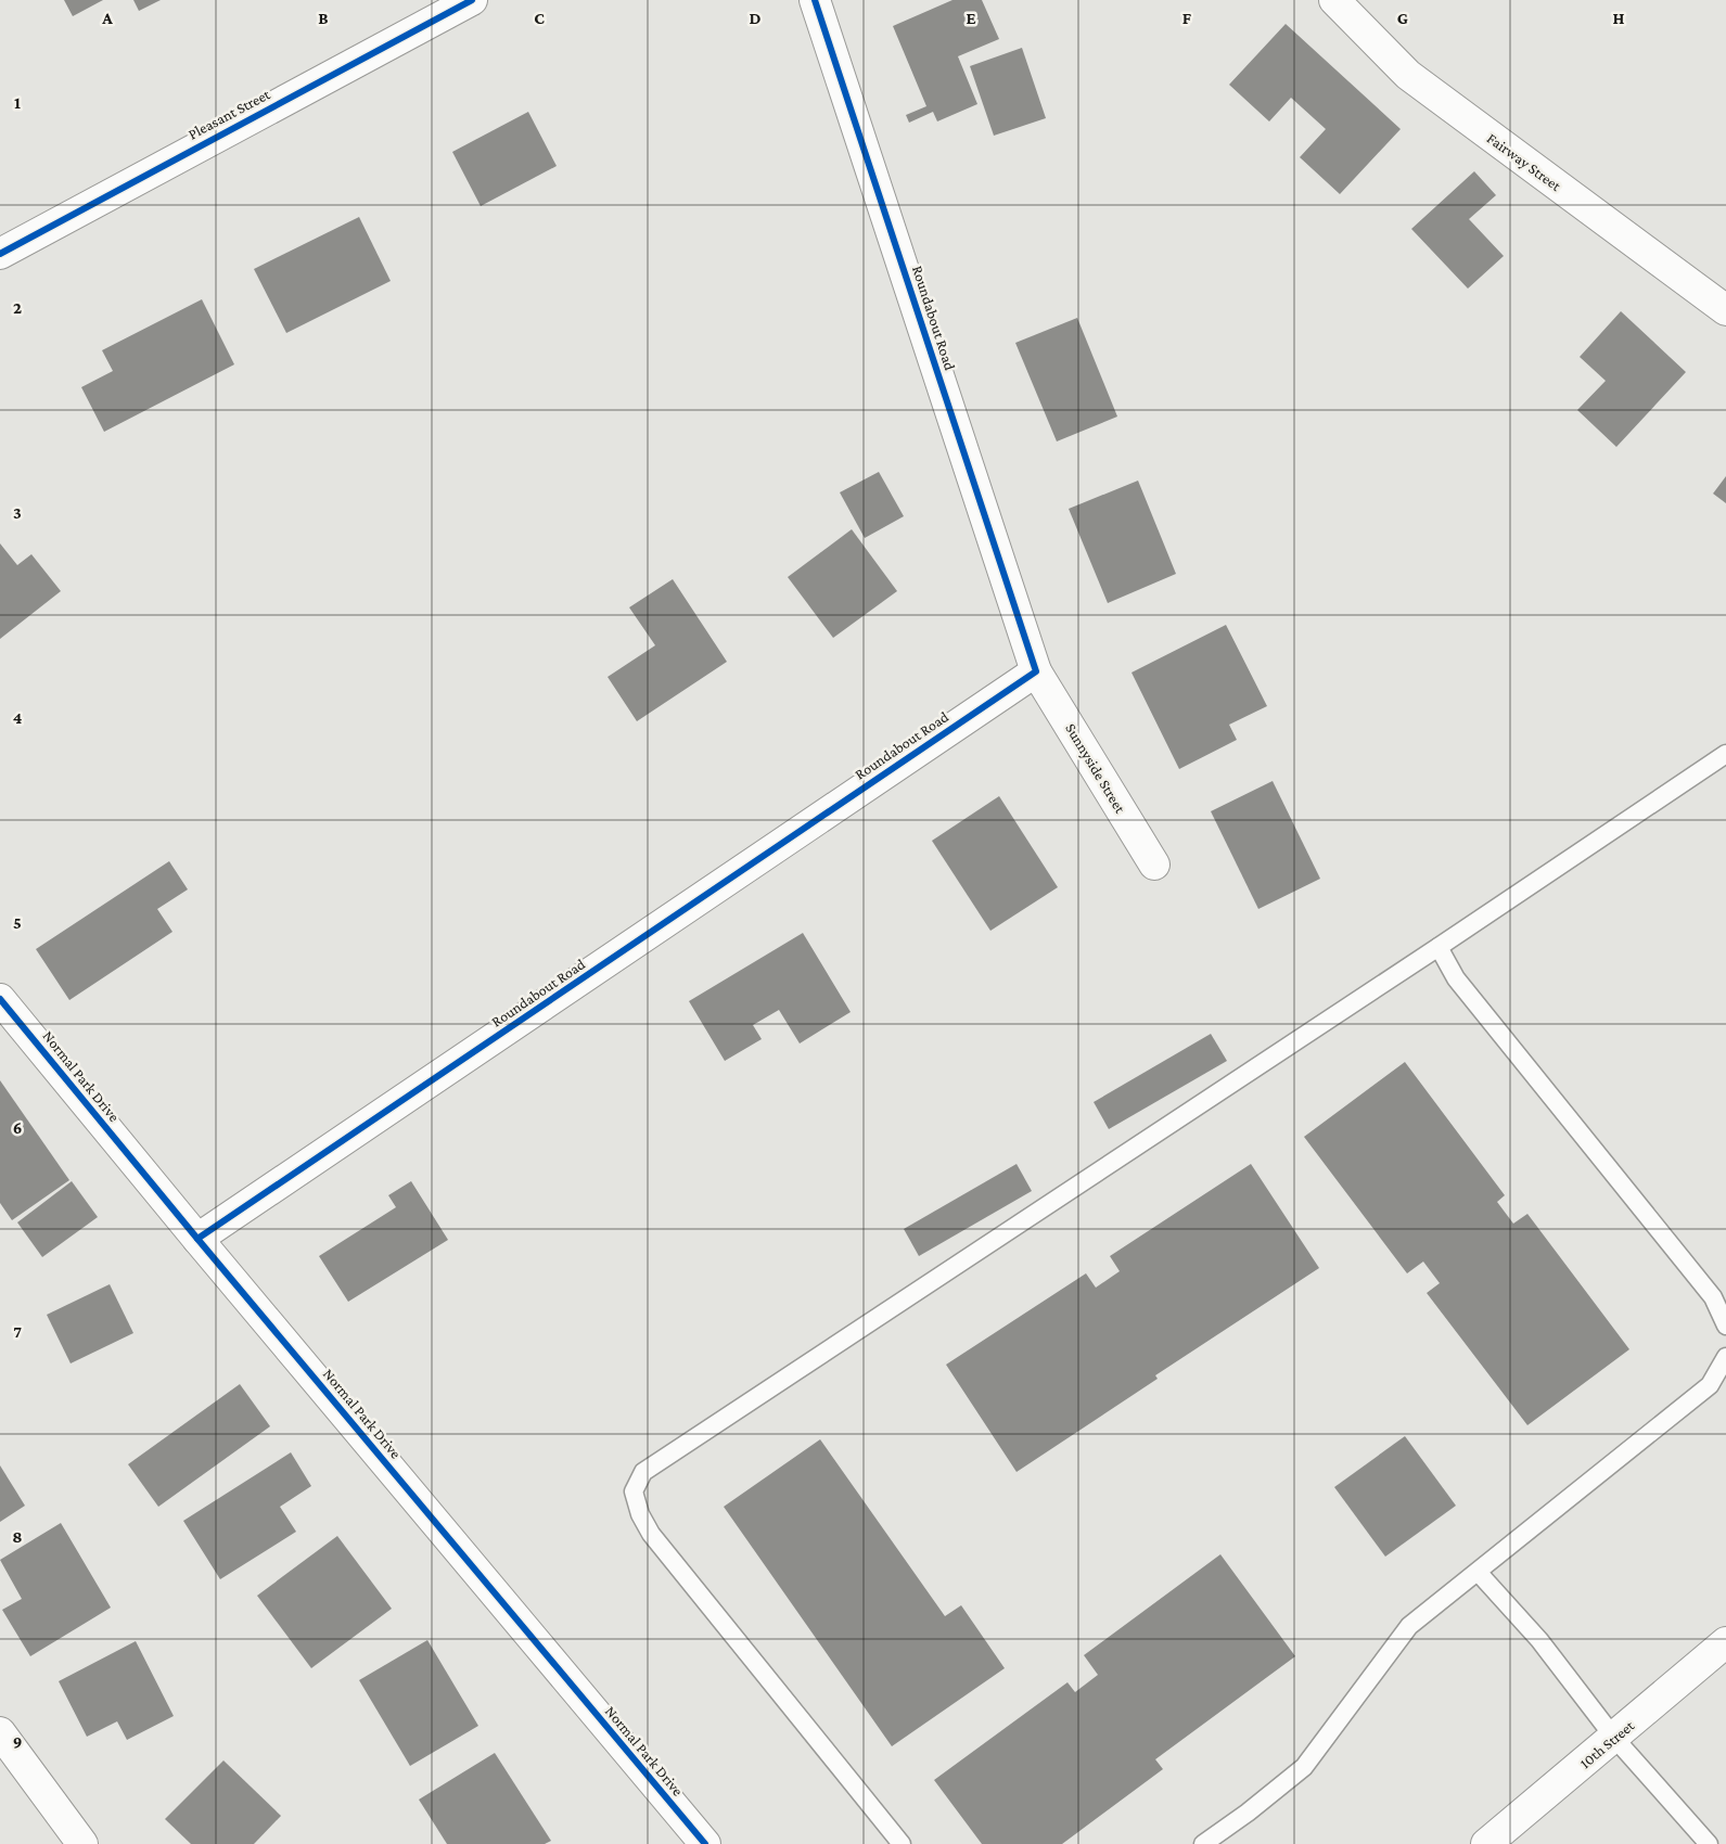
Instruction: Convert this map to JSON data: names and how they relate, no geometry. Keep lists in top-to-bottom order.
{
  "streets": {
    "street": [
      "Pleasant Street",
      "Fairway Street",
      "Roundabout Road",
      "Sunnyside Street",
      "Normal Park Drive",
      "10th Street"
    ]
  },
  "crossings": [
    ["Roundabout Road", "Sunnyside Street"],
    ["Roundabout Road", "Normal Park Drive"]
  ],
  "grid": {
    "columns": [
      "A",
      "B",
      "C",
      "D",
      "E",
      "F",
      "G",
      "H"
    ],
    "rows": [
      "1",
      "2",
      "3",
      "4",
      "5",
      "6",
      "7",
      "8",
      "9"
    ]
  }
}
